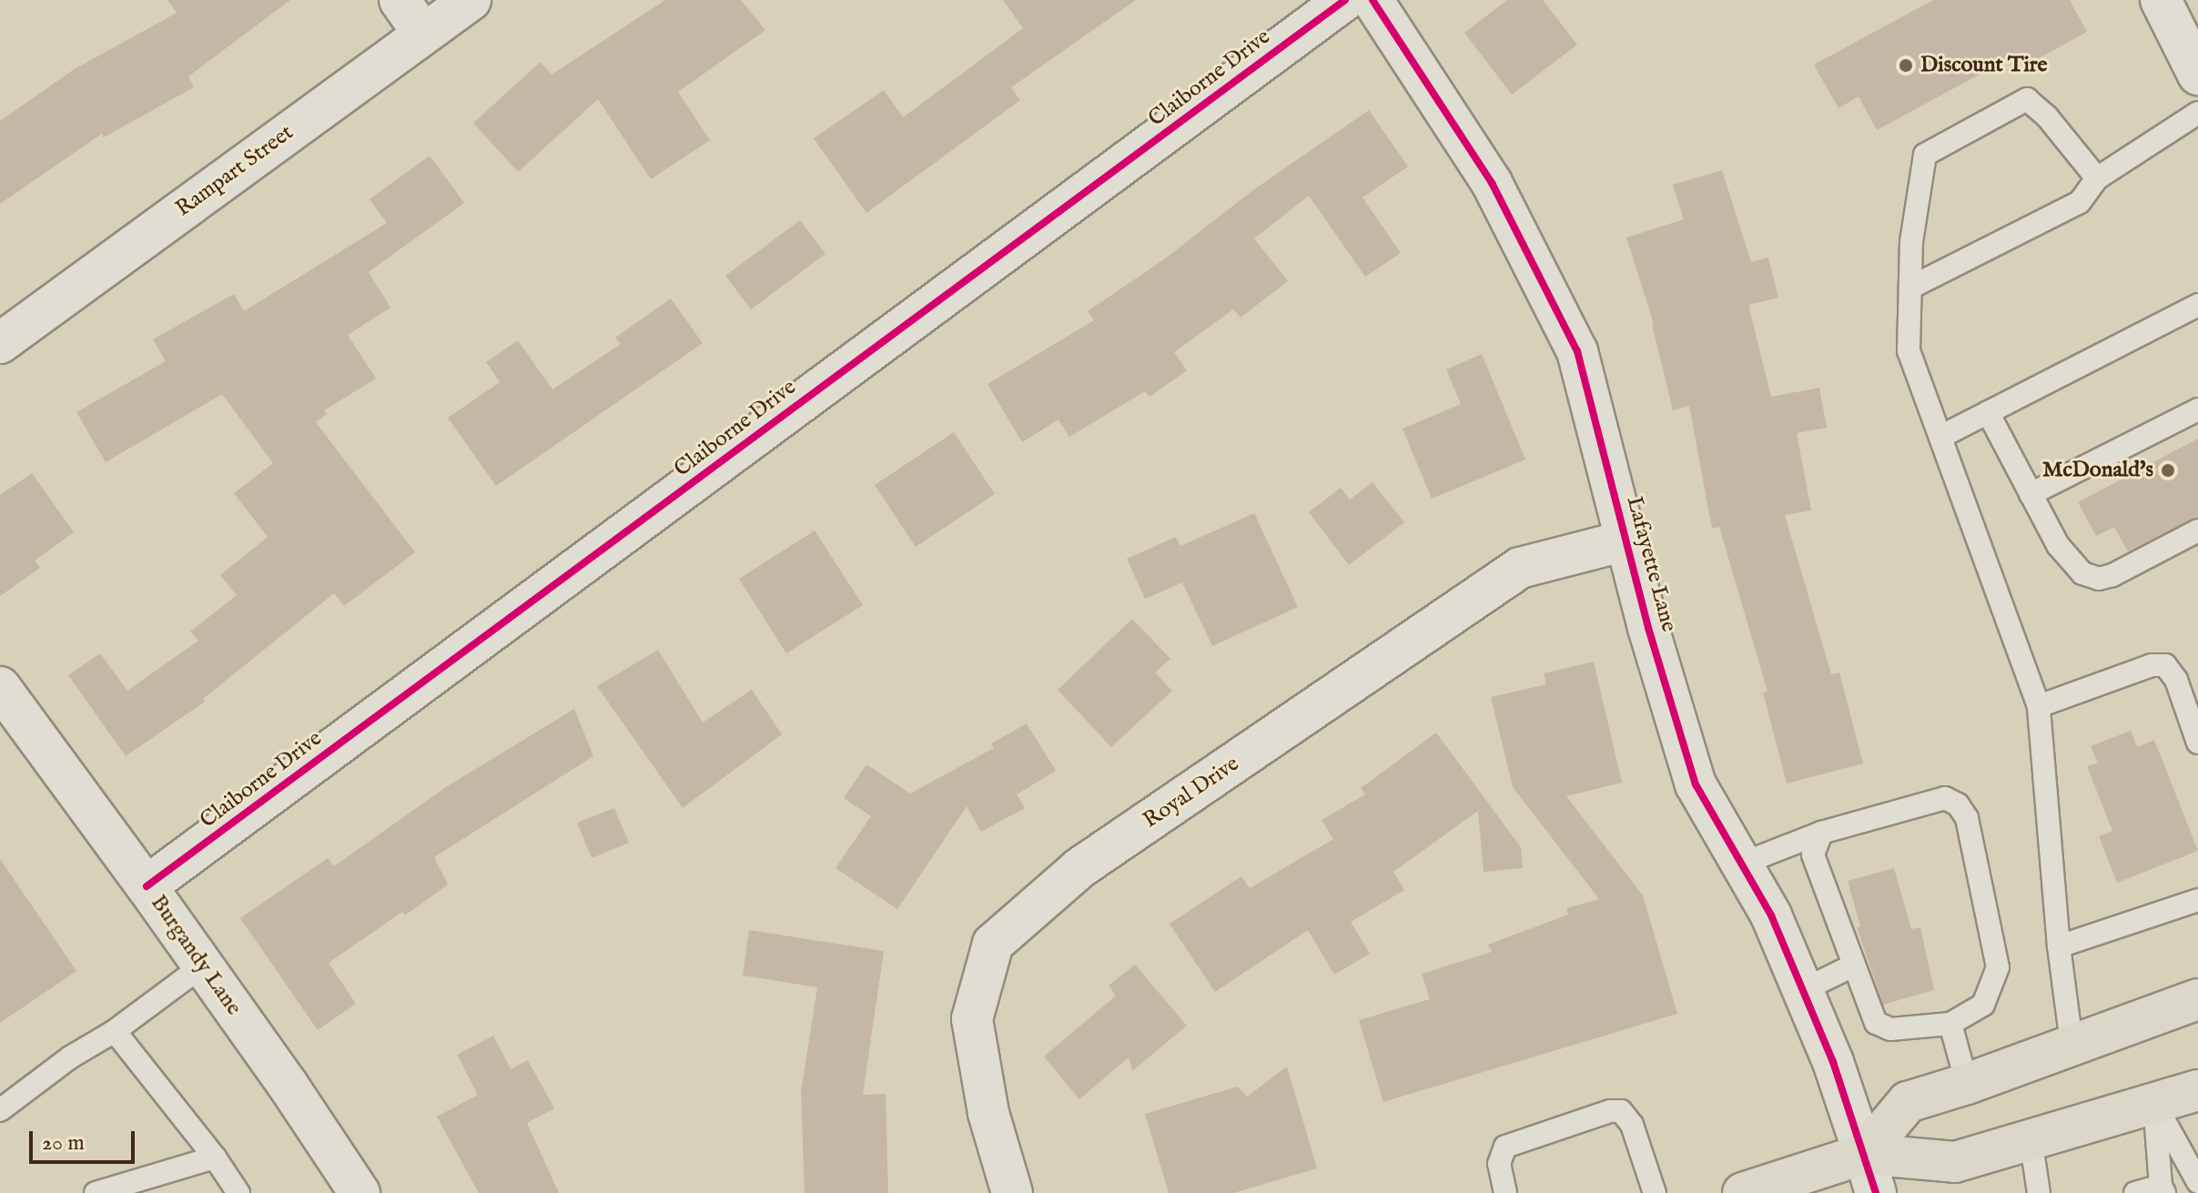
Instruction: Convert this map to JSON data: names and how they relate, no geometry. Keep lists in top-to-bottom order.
{
  "streets": {
    "street": [
      "Claiborne Drive",
      "Rampart Street",
      "Lafayette Lane",
      "Royal Drive",
      "Burgandy Lane"
    ]
  },
  "crossings": [
    ["Claiborne Drive", "Burgandy Lane"],
    ["Lafayette Lane", "Royal Drive"]
  ],
  "places": ["Discount Tire", "McDonald's"],
  "scale_bar": "20 m"
}
